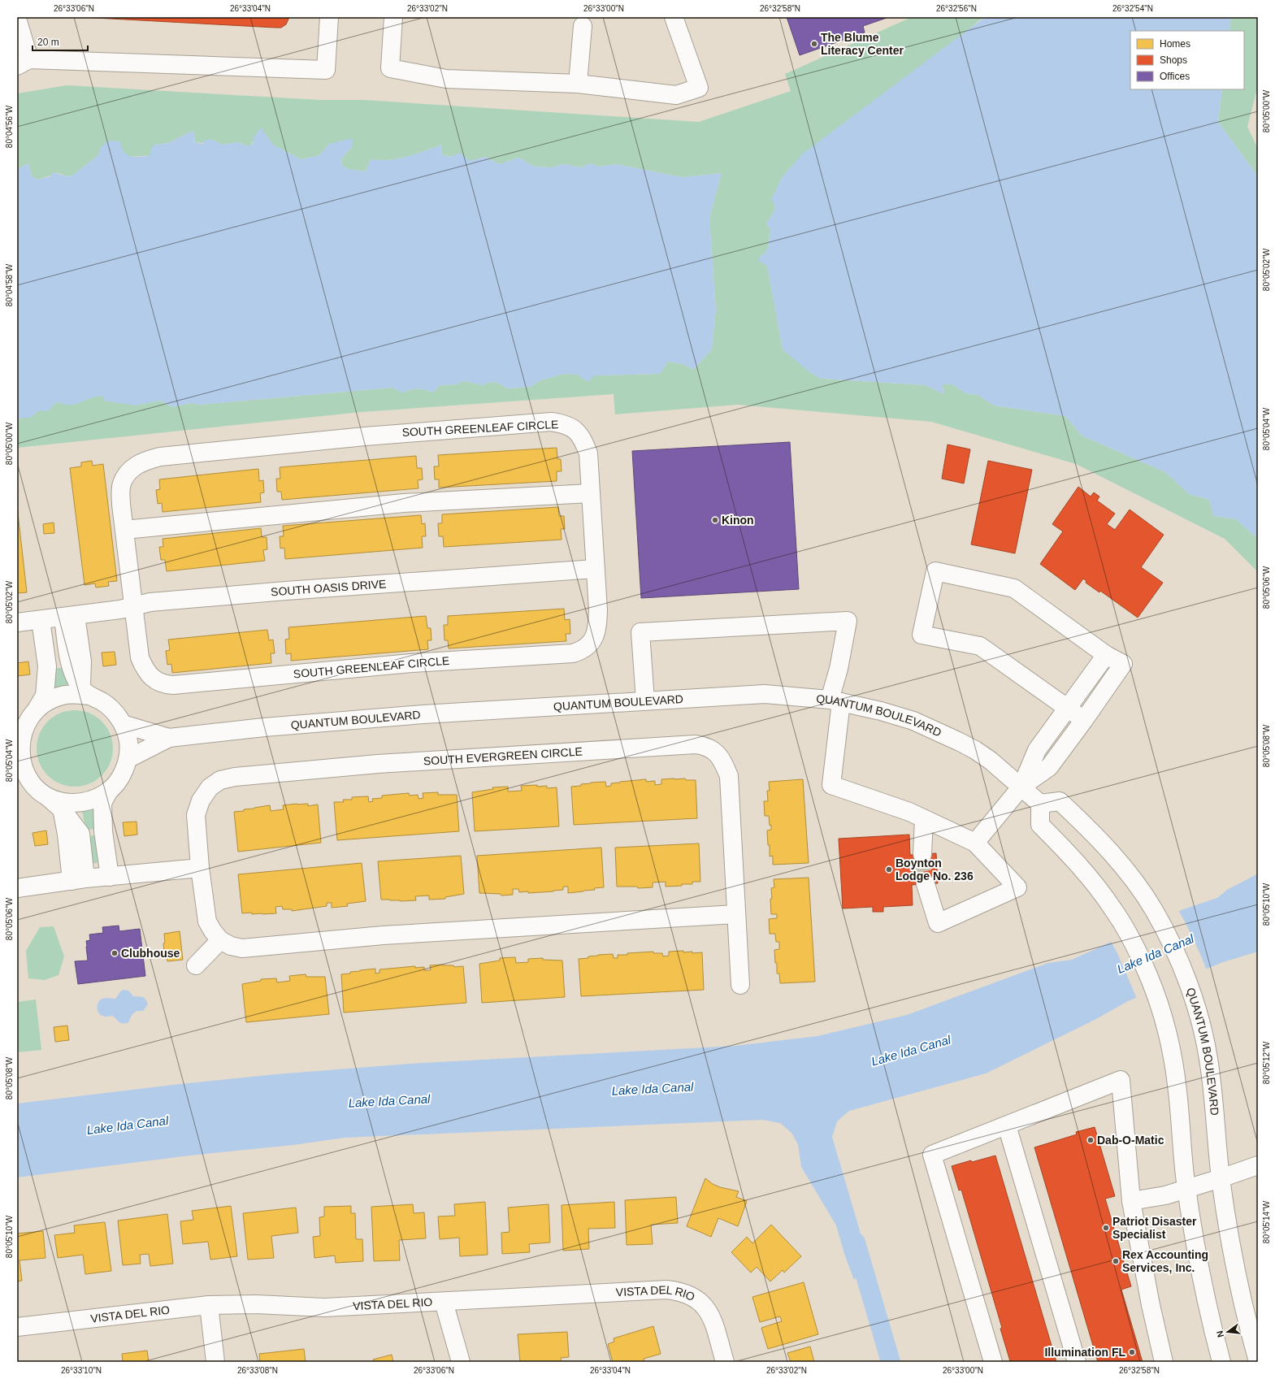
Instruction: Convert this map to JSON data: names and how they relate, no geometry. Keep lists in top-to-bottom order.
{
  "streets": {
    "street": [
      "SOUTH GREENLEAF CIRCLE",
      "SOUTH OASIS DRIVE",
      "QUANTUM BOULEVARD",
      "SOUTH EVERGREEN CIRCLE",
      "VISTA DEL RIO"
    ]
  },
  "crossings": [
    ["SOUTH GREENLEAF CIRCLE", "SOUTH OASIS DRIVE"]
  ],
  "water": ["Lake Ida Canal"],
  "places": [
    "The Blume Literacy Center",
    "Kinon",
    "Boynton Lodge No. 236",
    "Clubhouse",
    "Dab-O-Matic",
    "Patriot Disaster Specialist",
    "Rex Accounting Services, Inc.",
    "Illumination FL"
  ],
  "legend": ["Homes", "Shops", "Offices"],
  "scale_bar": "20 m",
  "north": "left",
  "coordinates": [
    "26°33'06\"N",
    "26°33'04\"N",
    "26°33'02\"N",
    "26°33'00\"N",
    "26°32'58\"N",
    "26°32'56\"N",
    "26°32'54\"N",
    "80°05'00\"W",
    "80°04'56\"W",
    "80°05'02\"W",
    "80°04'58\"W",
    "80°05'04\"W",
    "80°05'06\"W",
    "80°05'08\"W",
    "80°05'10\"W",
    "80°05'12\"W",
    "80°05'14\"W",
    "26°33'10\"N",
    "26°33'08\"N"
  ]
}
